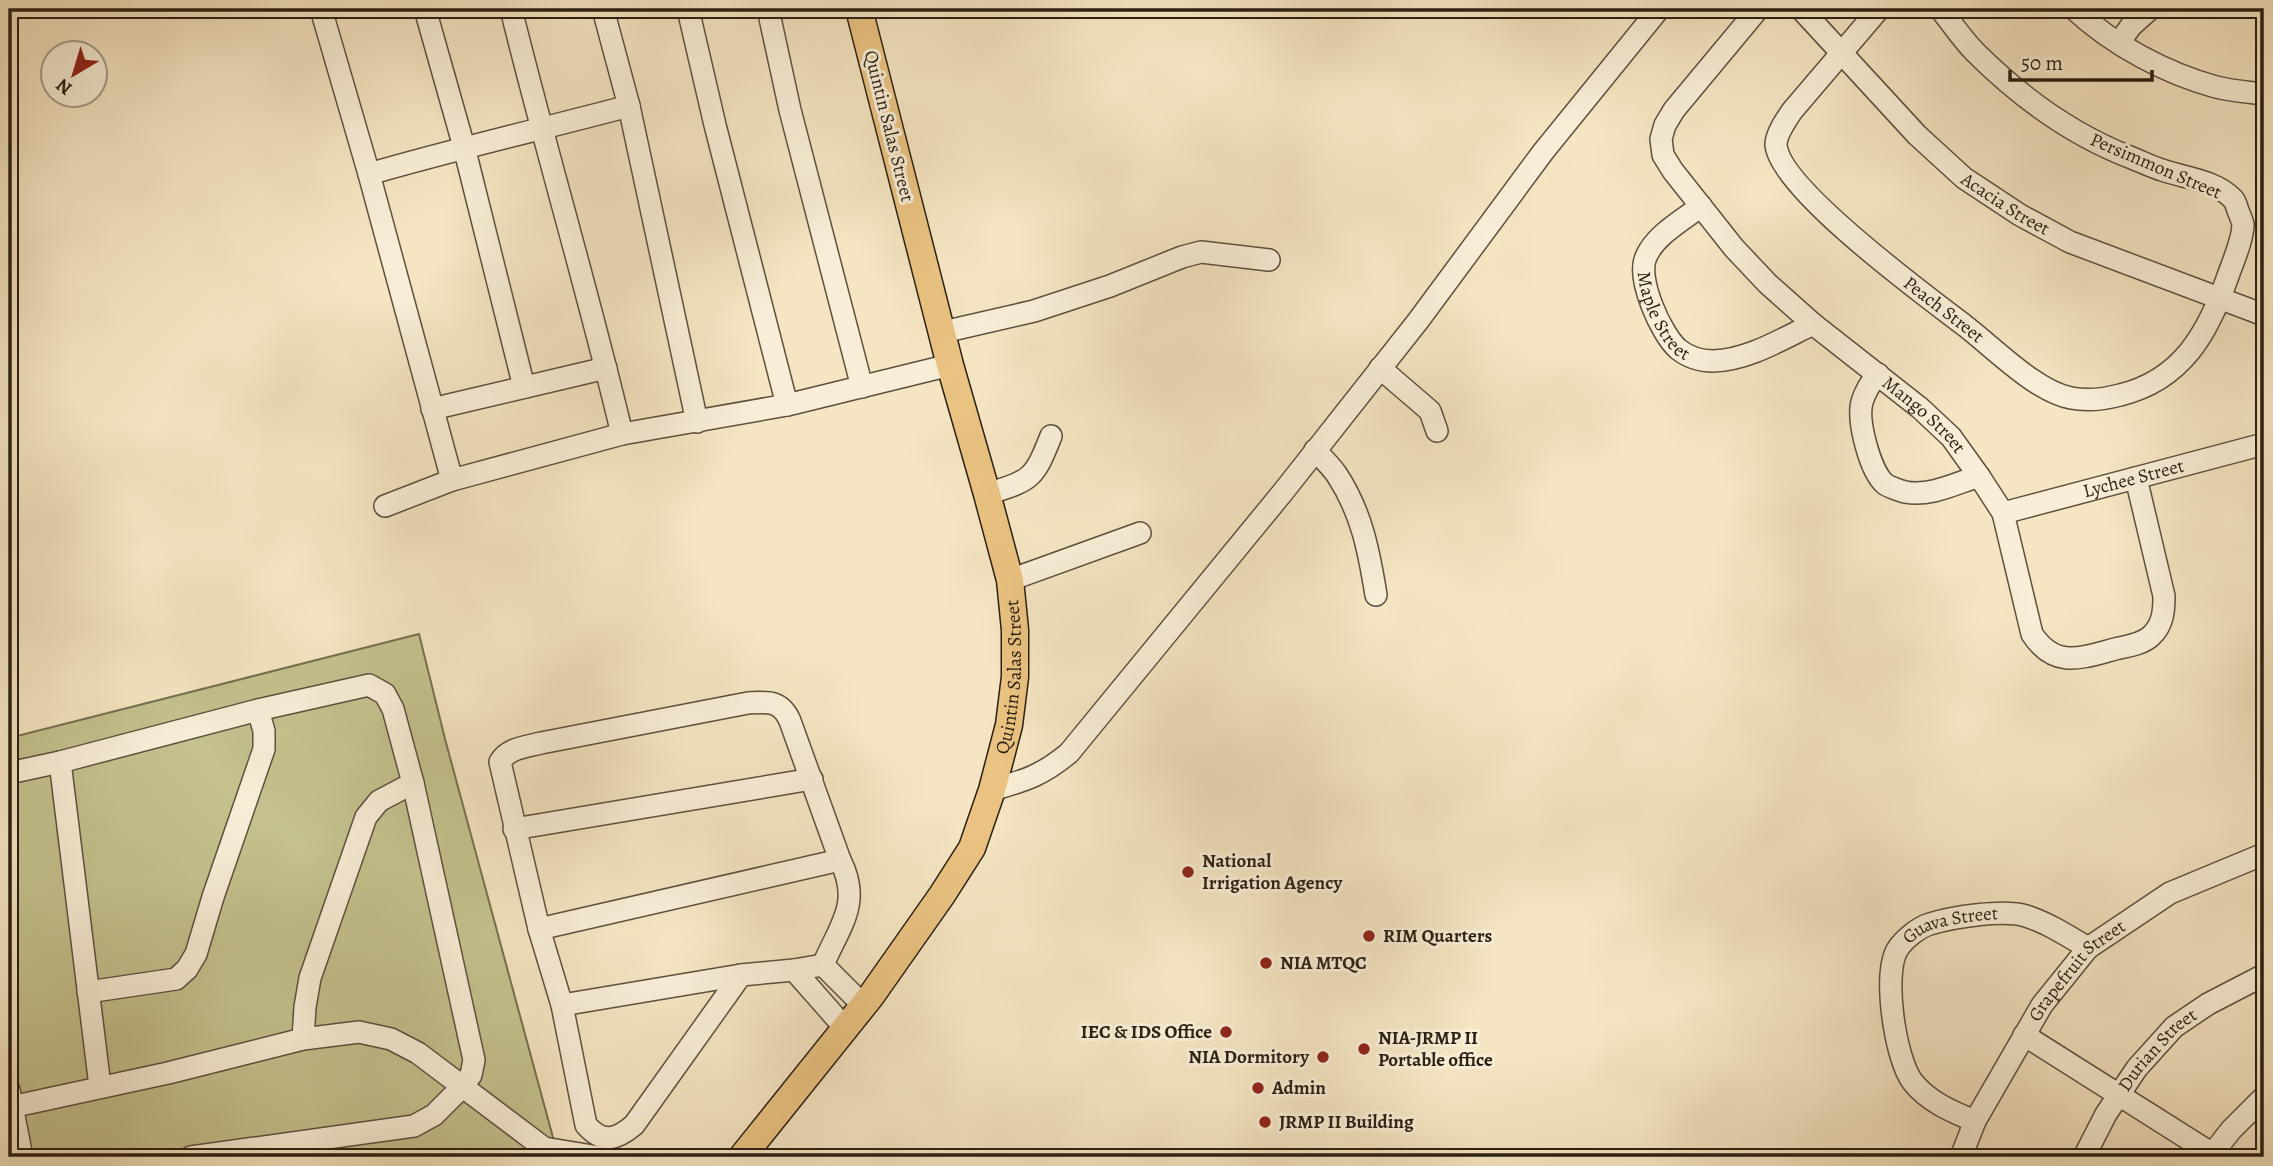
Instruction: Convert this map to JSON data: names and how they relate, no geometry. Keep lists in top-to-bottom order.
{
  "streets": {
    "main road": ["Quintin Salas Street"],
    "street": [
      "Persimmon Street",
      "Acacia Street",
      "Maple Street",
      "Peach Street",
      "Mango Street",
      "Lychee Street",
      "Guava Street",
      "Grapefruit Street",
      "Durian Street"
    ]
  },
  "crossings": [
    ["Persimmon Street", "Acacia Street"],
    ["Persimmon Street", "Peach Street"],
    ["Acacia Street", "Peach Street"],
    ["Maple Street", "Mango Street"],
    ["Mango Street", "Lychee Street"],
    ["Guava Street", "Grapefruit Street"]
  ],
  "places": [
    "National Irrigation Agency",
    "RIM Quarters",
    "NIA MTQC",
    "IEC & IDS Office",
    "NIA-JRMP II Portable office",
    "NIA Dormitory",
    "Admin",
    "JRMP II Building"
  ],
  "scale_bar": "50 m",
  "north": "bottom left"
}
